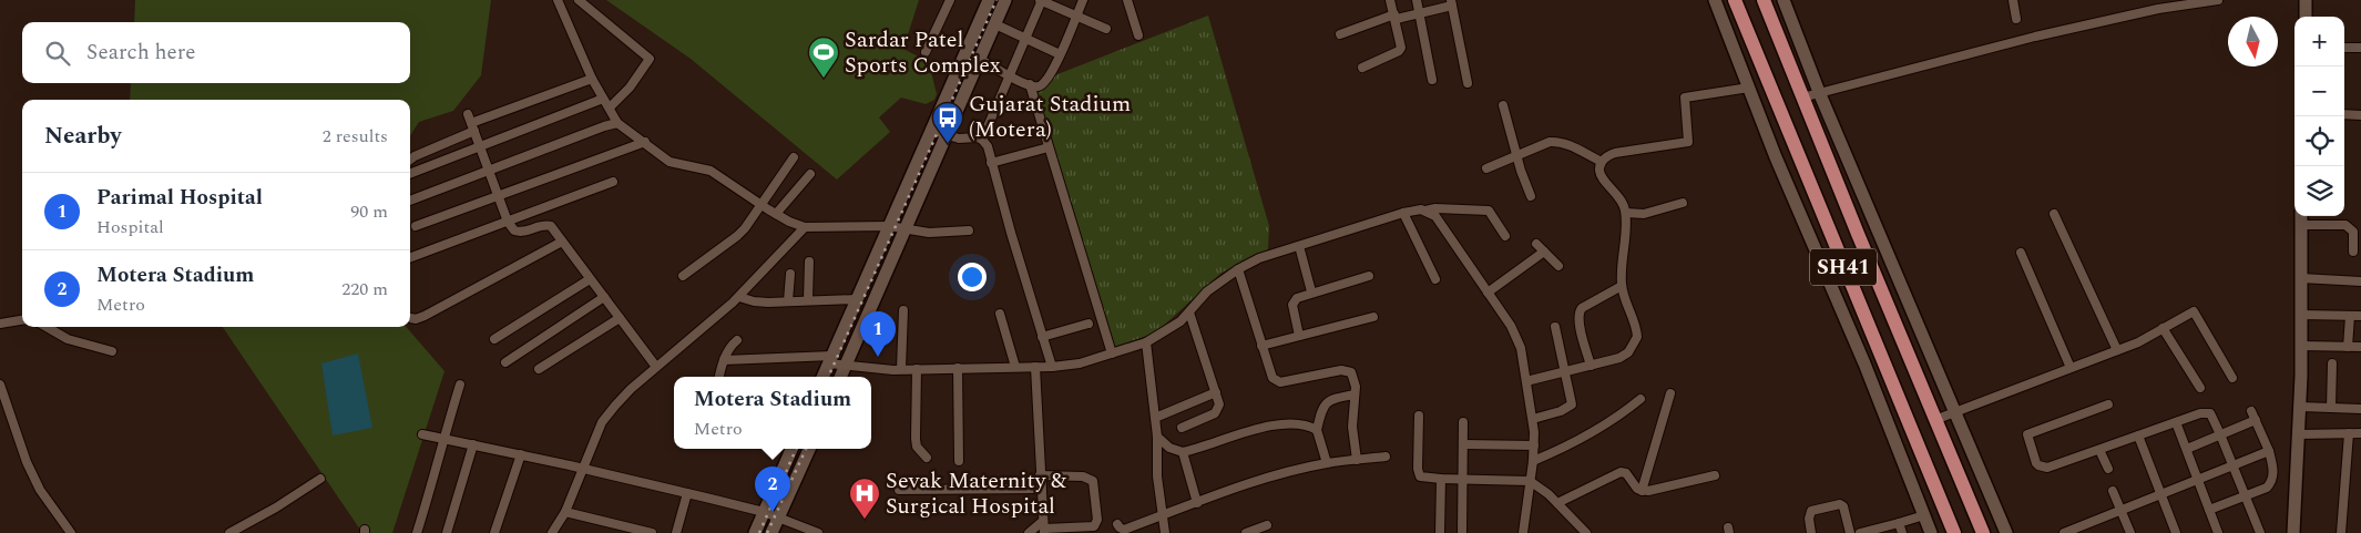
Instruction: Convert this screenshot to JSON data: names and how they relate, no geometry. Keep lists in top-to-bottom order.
{
  "streets": {
    "main road": ["SH41"]
  },
  "places": {
    "sports": ["Sardar Patel Sports Complex"],
    "bus stop": ["Gujarat Stadium (Motera)"],
    "hospital": ["Sevak Maternity & Surgical Hospital"]
  },
  "north": "bottom",
  "page": {
    "map_buttons": ["+", "−"],
    "search": "Search here",
    "heading": ["Nearby", "2 results"],
    "list": [
      {
        "mark": "1",
        "name": "Parimal Hospital",
        "note": "Hospital",
        "value": "90 m"
      },
      {
        "mark": "2",
        "name": "Motera Stadium",
        "note": "Metro",
        "value": "220 m"
      }
    ],
    "pins": ["1", "2"],
    "popup": ["Motera Stadium", "Metro"]
  }
}
